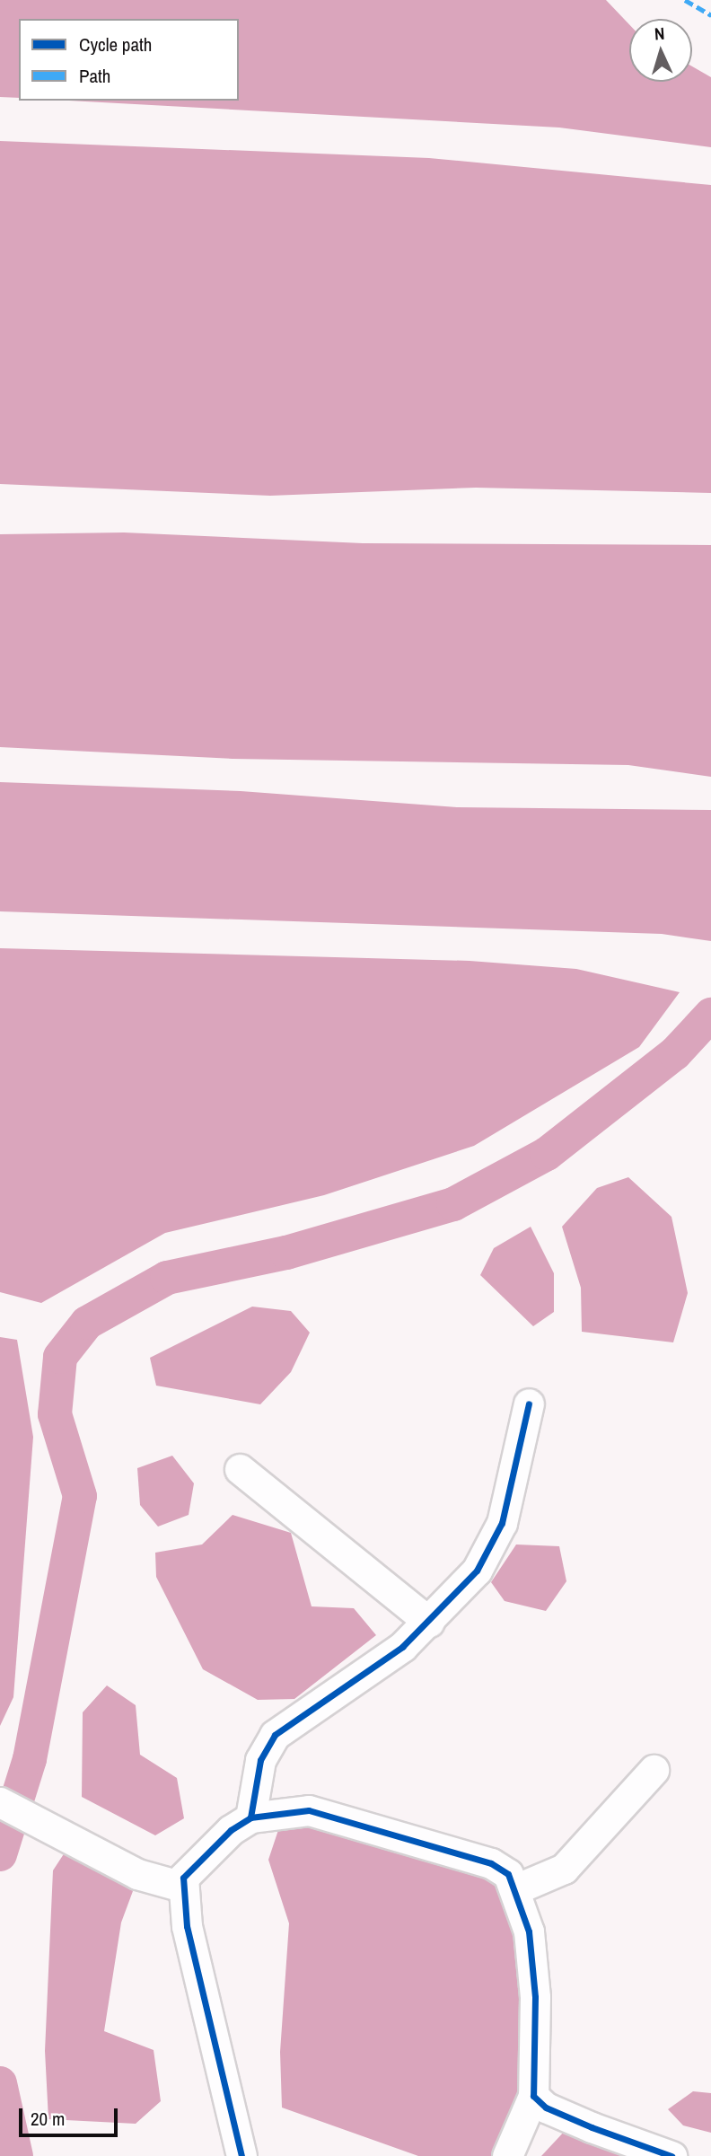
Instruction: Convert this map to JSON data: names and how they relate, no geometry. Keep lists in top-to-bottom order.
{
  "legend": ["Cycle path", "Path"],
  "scale_bar": "20 m",
  "north": "top"
}
